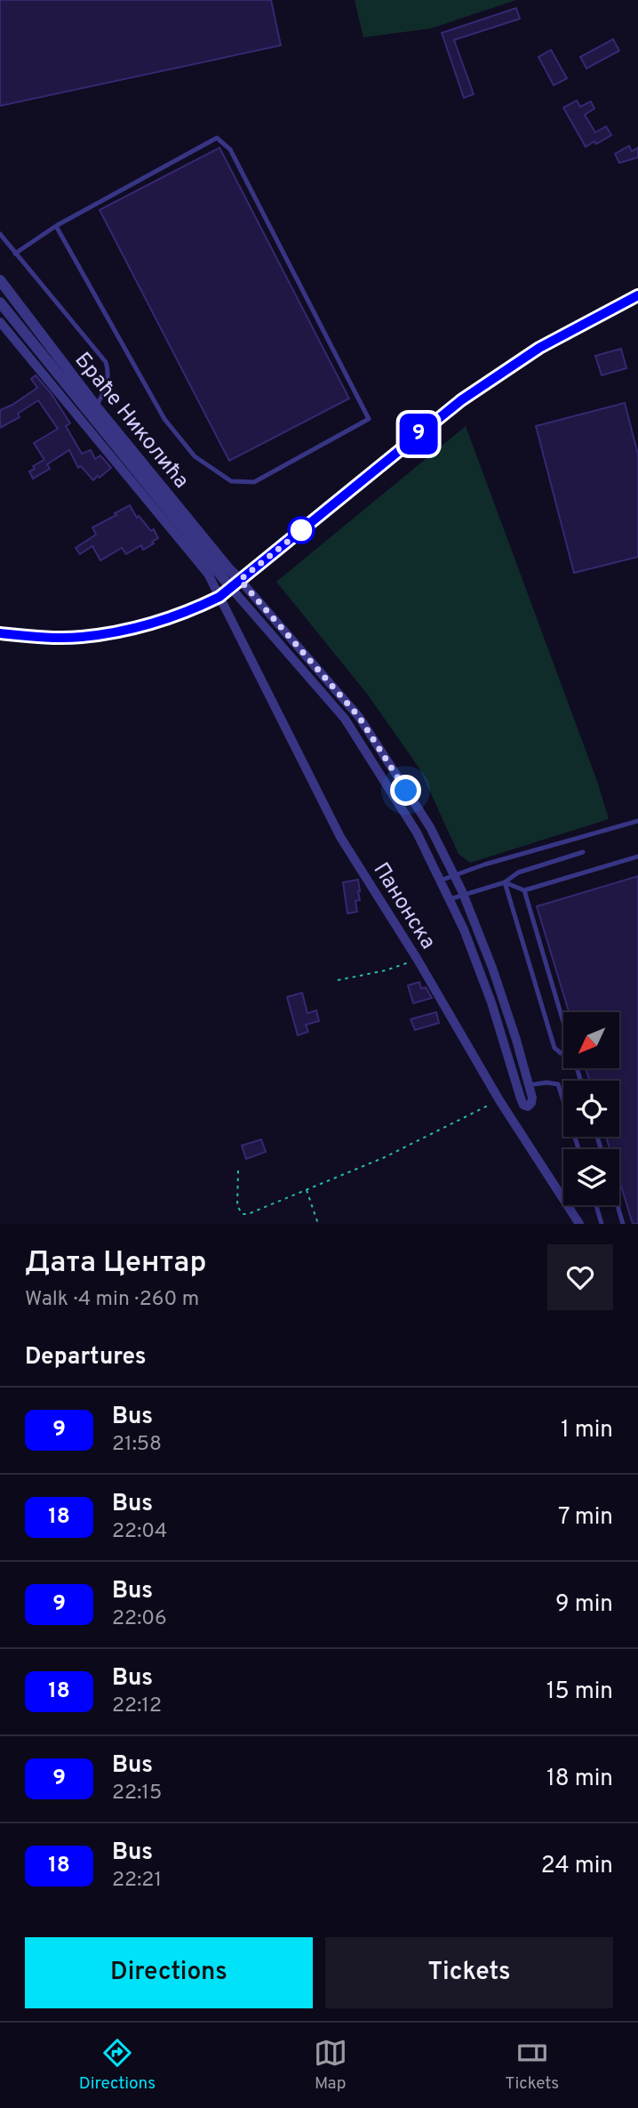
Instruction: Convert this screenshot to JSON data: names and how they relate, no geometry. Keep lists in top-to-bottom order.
{
  "streets": {
    "street": ["Браће Николића", "Панонска"]
  },
  "lines": ["bus line 9"],
  "north": "bottom left",
  "page": {
    "on_map": "9",
    "heading": [
      ["Дата Центар", "Walk · 4 min · 260 m"],
      "Departures"
    ],
    "list": [
      {
        "mark": "9",
        "name": "Bus",
        "note": "21:58",
        "value": "1 min"
      },
      {
        "mark": "18",
        "name": "Bus",
        "note": "22:04",
        "value": "7 min"
      },
      {
        "mark": "9",
        "name": "Bus",
        "note": "22:06",
        "value": "9 min"
      },
      {
        "mark": "18",
        "name": "Bus",
        "note": "22:12",
        "value": "15 min"
      },
      {
        "mark": "9",
        "name": "Bus",
        "note": "22:15",
        "value": "18 min"
      },
      {
        "mark": "18",
        "name": "Bus",
        "note": "22:21",
        "value": "24 min"
      }
    ],
    "buttons": ["Directions", "Tickets"],
    "tabs": ["Directions", "Map", "Tickets"]
  }
}
